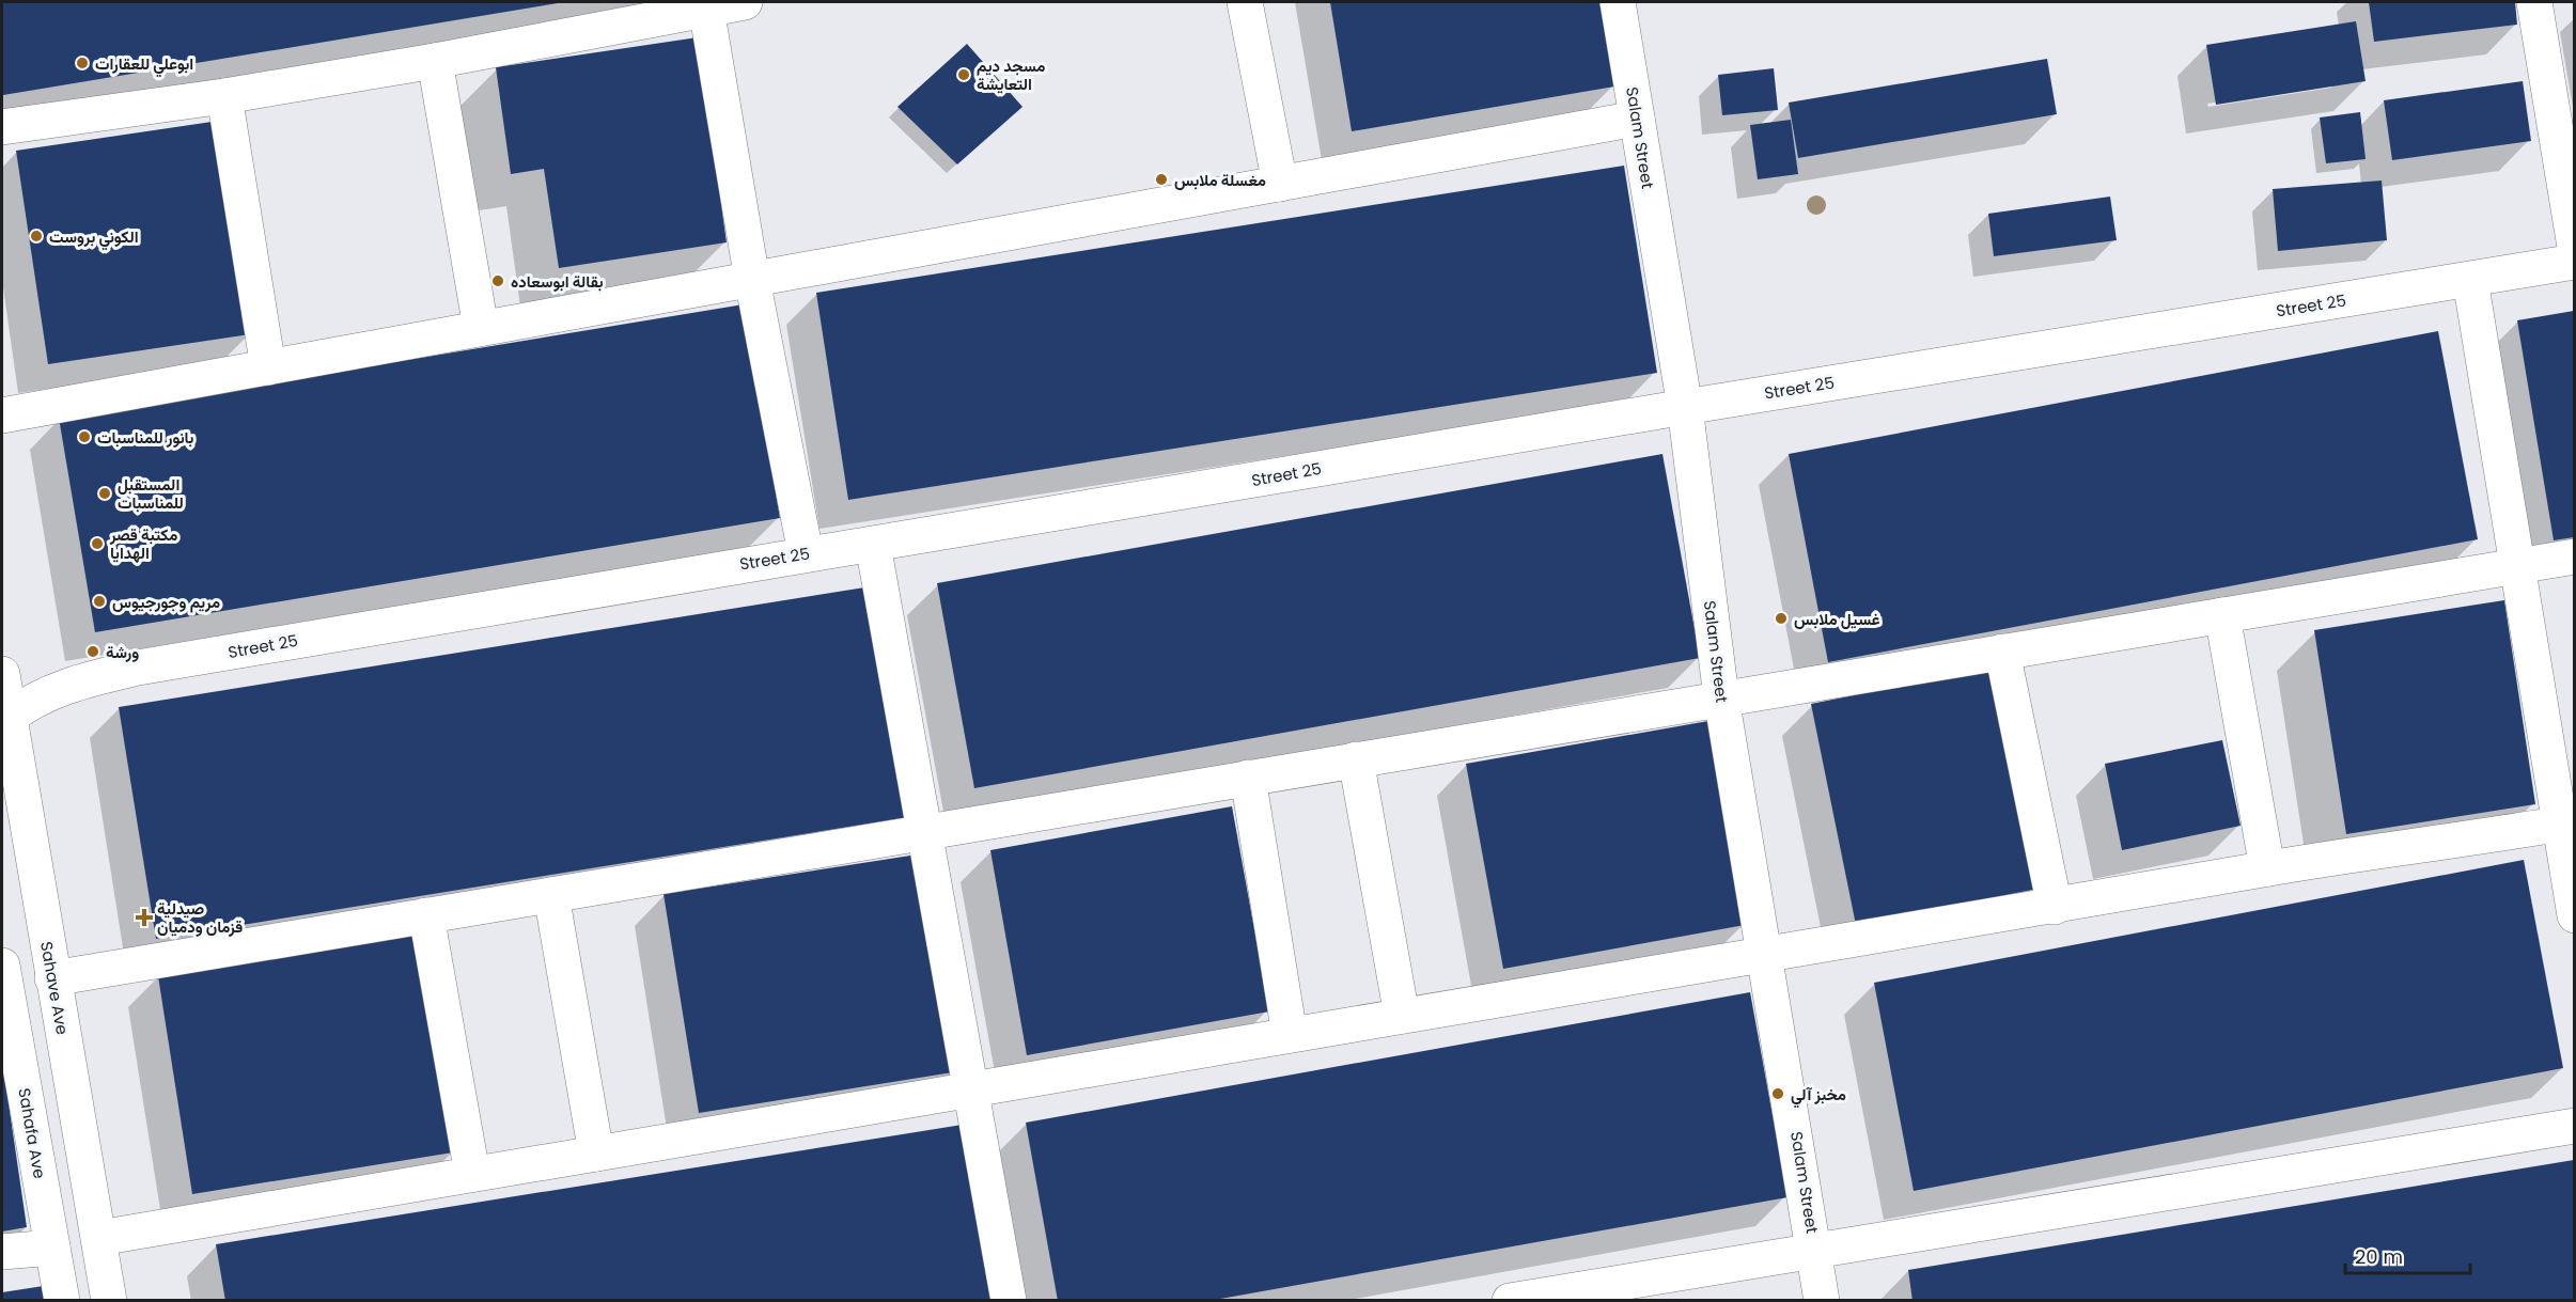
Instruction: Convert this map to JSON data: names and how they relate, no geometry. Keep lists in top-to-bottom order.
{
  "streets": {
    "street": [
      "Salam Street",
      "Street 25",
      "Sahave Ave",
      "Sahafa Ave"
    ]
  },
  "crossings": [
    ["Salam Street", "Street 25"],
    ["Street 25", "Sahave Ave"]
  ],
  "places": {
    "other": [
      "ابوعلي للعقارات",
      "مسجد ديم التعايشة",
      "مغسلة ملابس",
      "الكوني بروست",
      "بقالة ابوسعاده",
      "بانور للمناسبات",
      "المستقبل للمناسبات",
      "مكتبة قصر الهدايا",
      "مريم وجورجيوس",
      "غسيل ملابس",
      "ورشة",
      "مخبز آلي"
    ],
    "health": ["صيدلية قزمان ودميان"]
  },
  "scale_bar": "20 m"
}
